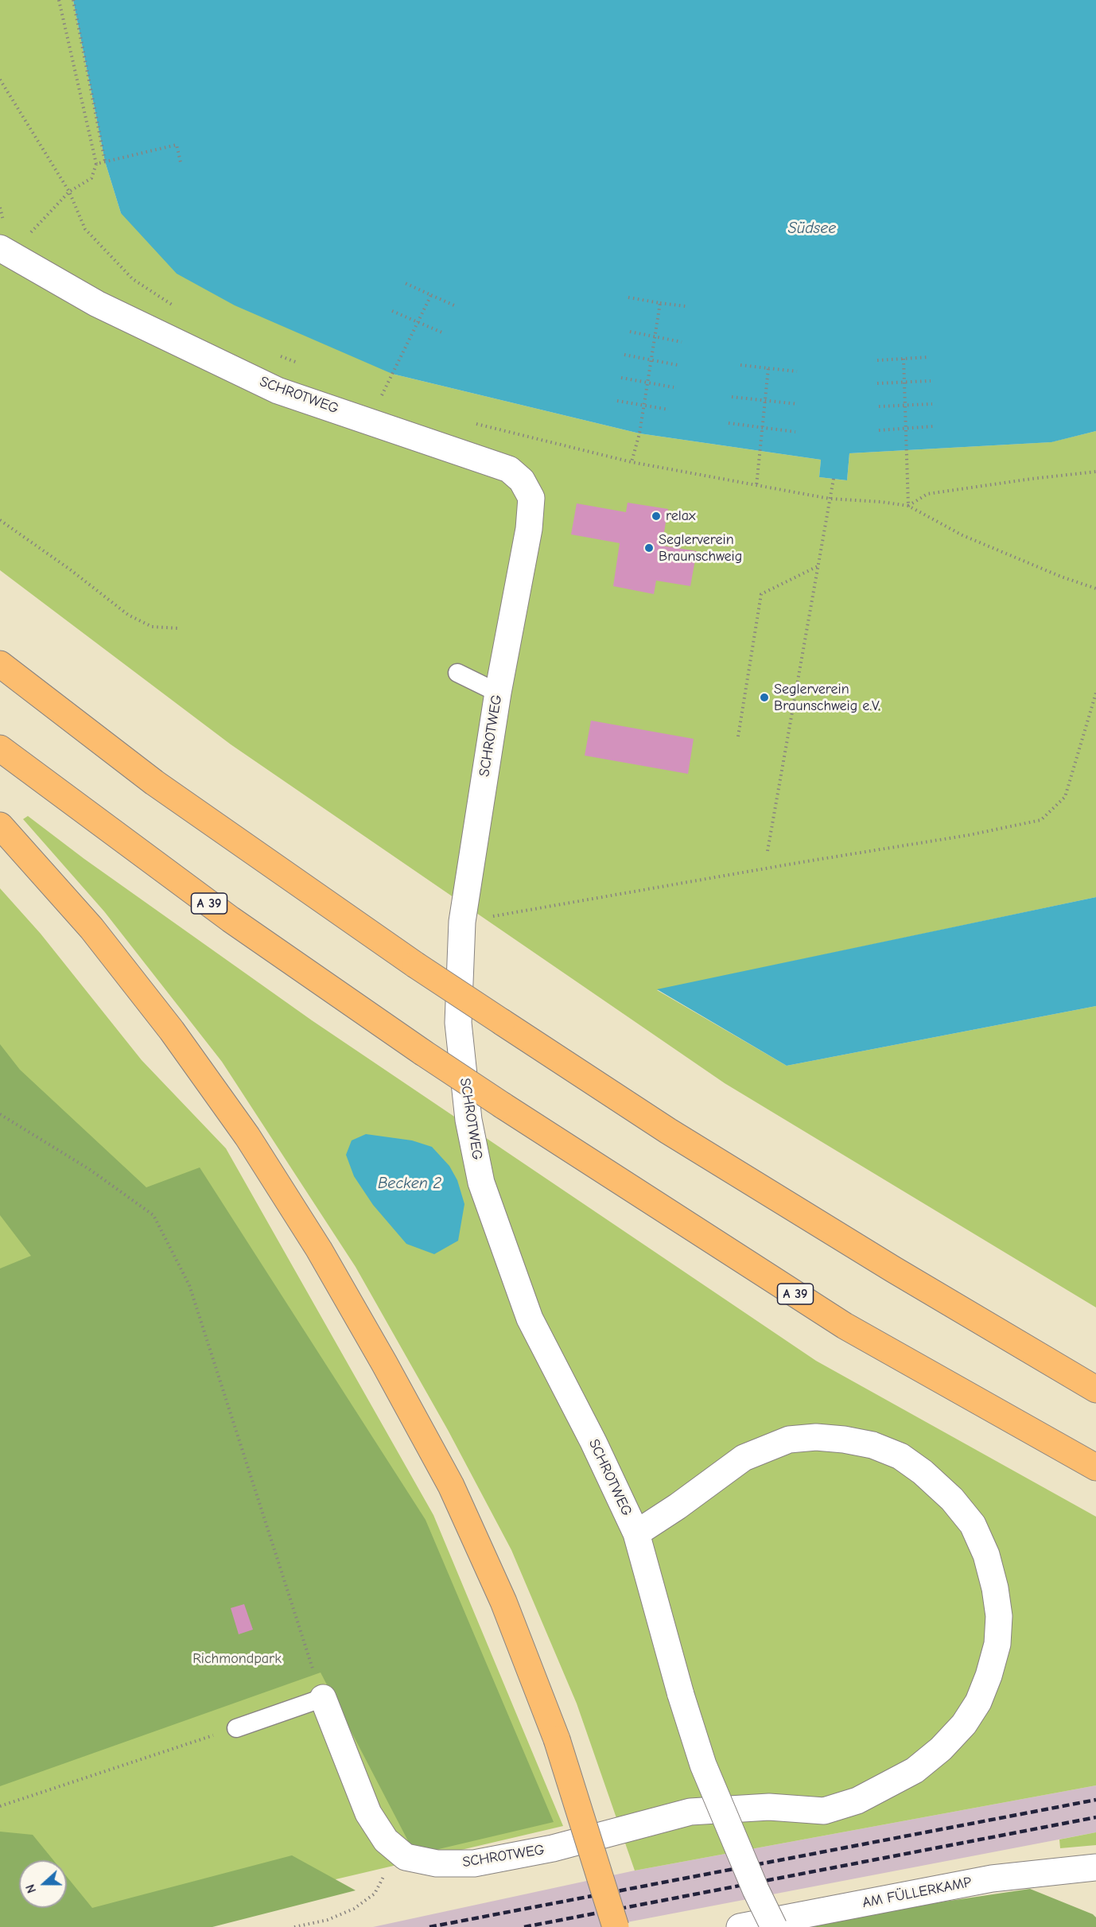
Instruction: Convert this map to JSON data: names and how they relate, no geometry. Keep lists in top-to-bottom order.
{
  "streets": {
    "highway": ["A 39"],
    "street": ["SCHROTWEG", "AM FÜLLERKAMP"]
  },
  "water": ["Südsee", "Becken 2"],
  "parks": ["Richmondpark"],
  "places": ["relax", "Seglerverein Braunschweig", "Seglerverein Braunschweig e.V."],
  "north": "left"
}
